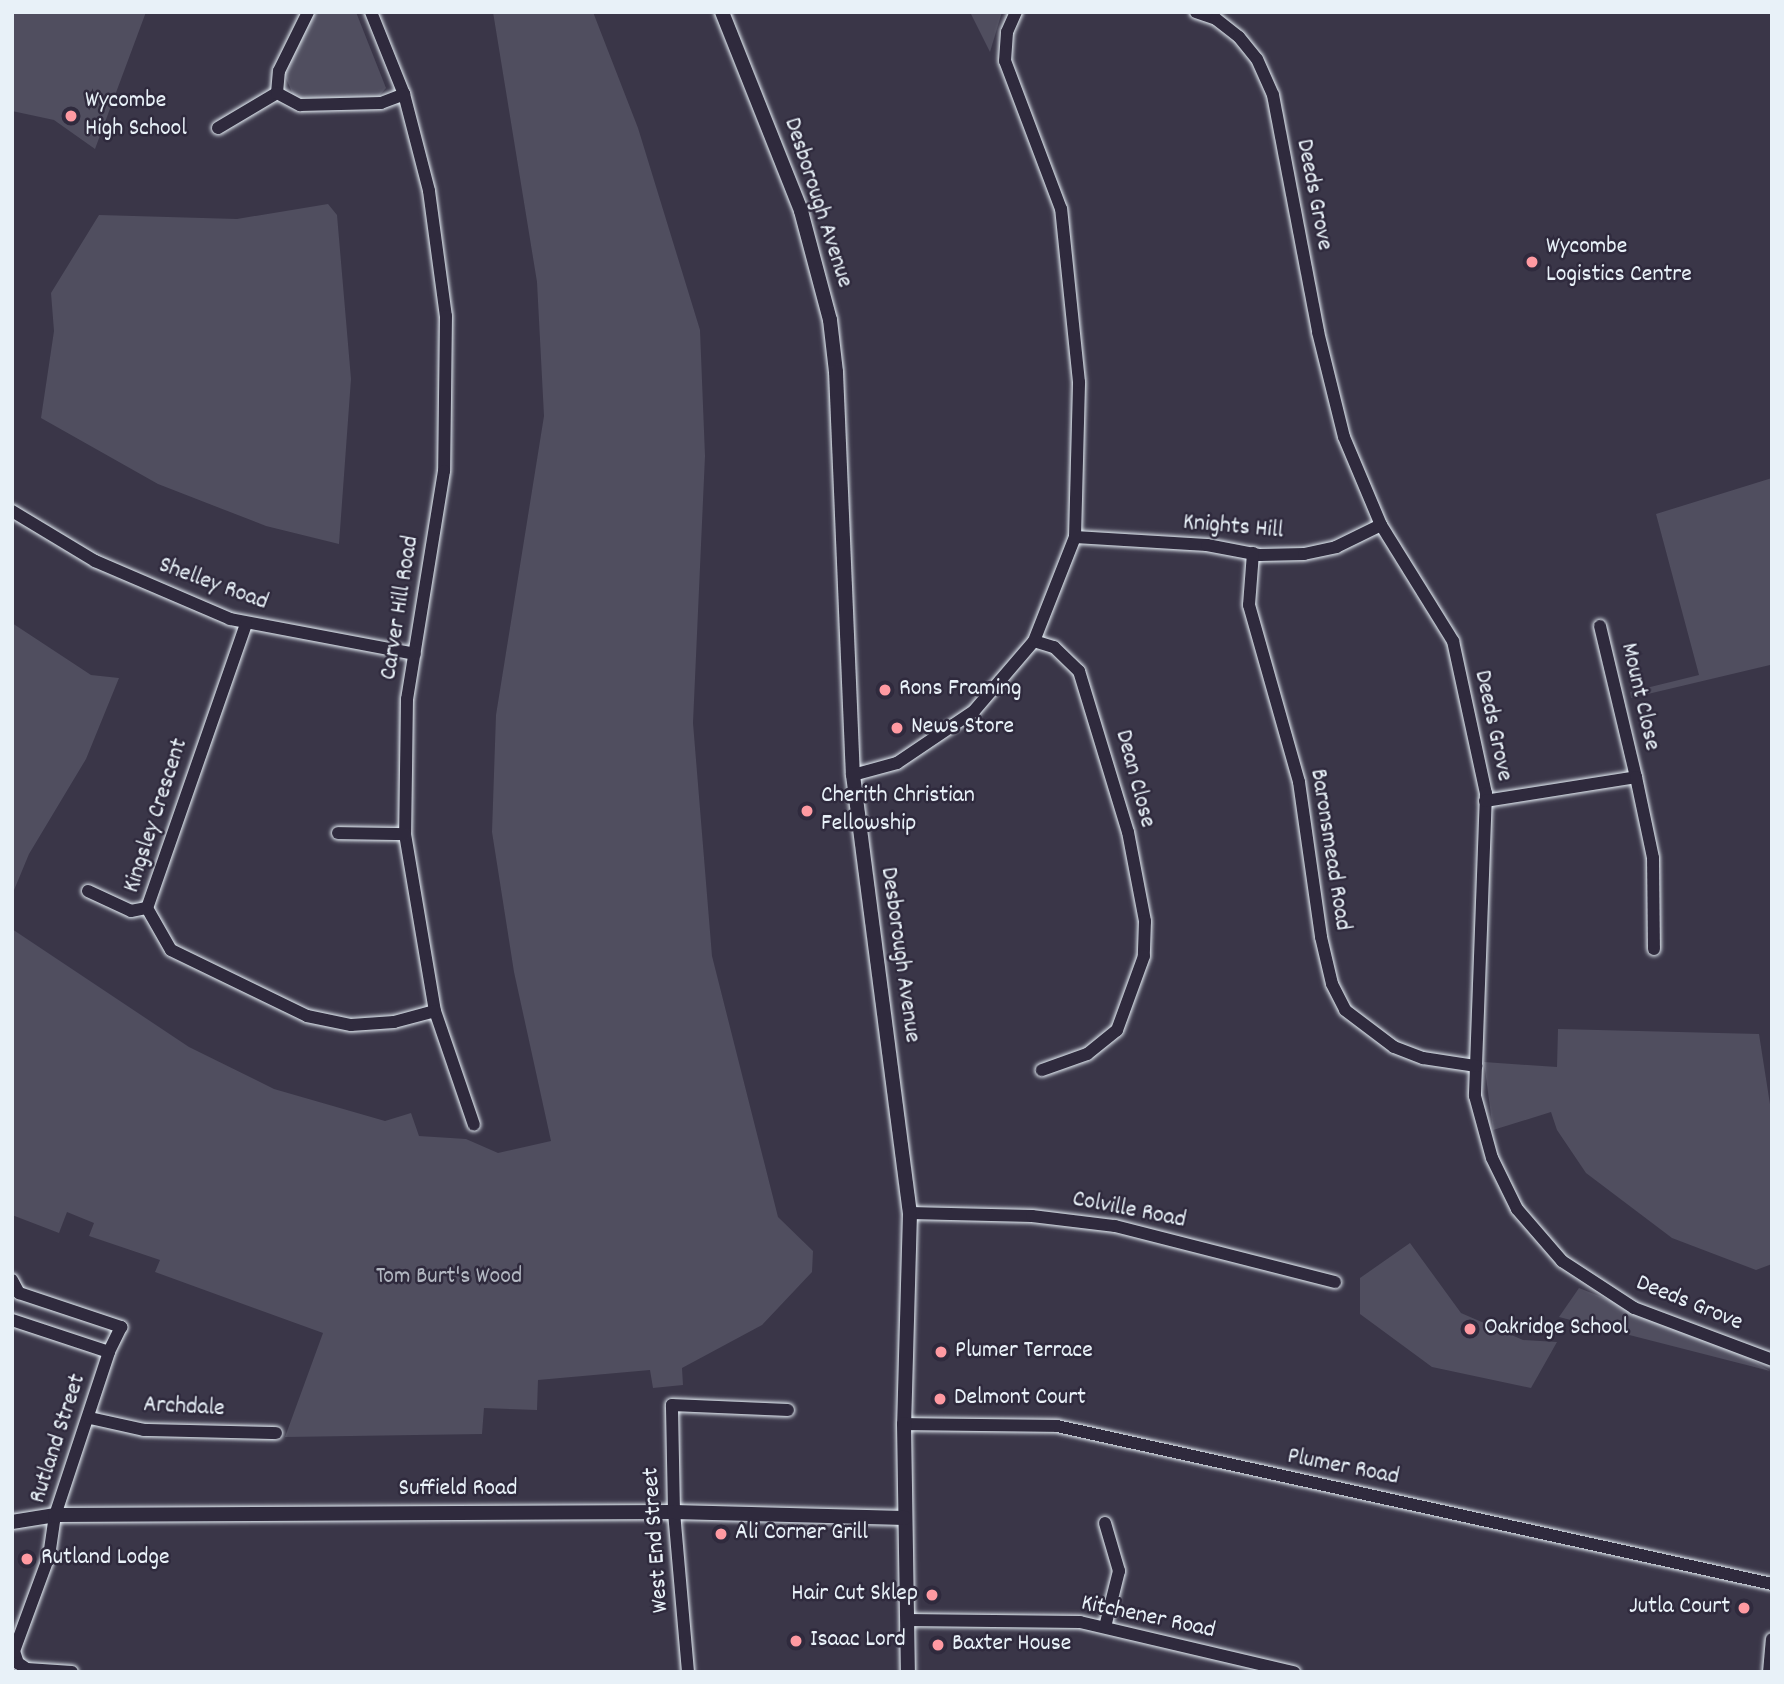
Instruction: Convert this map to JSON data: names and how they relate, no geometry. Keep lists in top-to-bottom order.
{
  "streets": {
    "street": [
      "Deeds Grove",
      "Desborough Avenue",
      "Knights Hill",
      "Shelley Road",
      "Carver Hill Road",
      "Mount Close",
      "Dean Close",
      "Kingsley Crescent",
      "Baronsmead Road",
      "Colville Road",
      "Archdale",
      "Rutland Street",
      "Plumer Road",
      "Suffield Road",
      "West End Street",
      "Kitchener Road"
    ]
  },
  "crossings": [
    ["Deeds Grove", "Knights Hill"],
    ["Deeds Grove", "Mount Close"],
    ["Deeds Grove", "Baronsmead Road"],
    ["Desborough Avenue", "Colville Road"],
    ["Desborough Avenue", "Plumer Road"],
    ["Desborough Avenue", "Suffield Road"],
    ["Desborough Avenue", "Kitchener Road"],
    ["Knights Hill", "Baronsmead Road"],
    ["Shelley Road", "Carver Hill Road"],
    ["Shelley Road", "Kingsley Crescent"],
    ["Carver Hill Road", "Kingsley Crescent"],
    ["Archdale", "Rutland Street"],
    ["Rutland Street", "Suffield Road"],
    ["Suffield Road", "West End Street"]
  ],
  "parks": ["Tom Burt's Wood"],
  "places": [
    "Wycombe High School",
    "Wycombe Logistics Centre",
    "Rons Framing",
    "News Store",
    "Cherith Christian Fellowship",
    "Oakridge School",
    "Plumer Terrace",
    "Delmont Court",
    "Ali Corner Grill",
    "Rutland Lodge",
    "Hair Cut Sklep",
    "Jutla Court",
    "Isaac Lord",
    "Baxter House"
  ]
}
